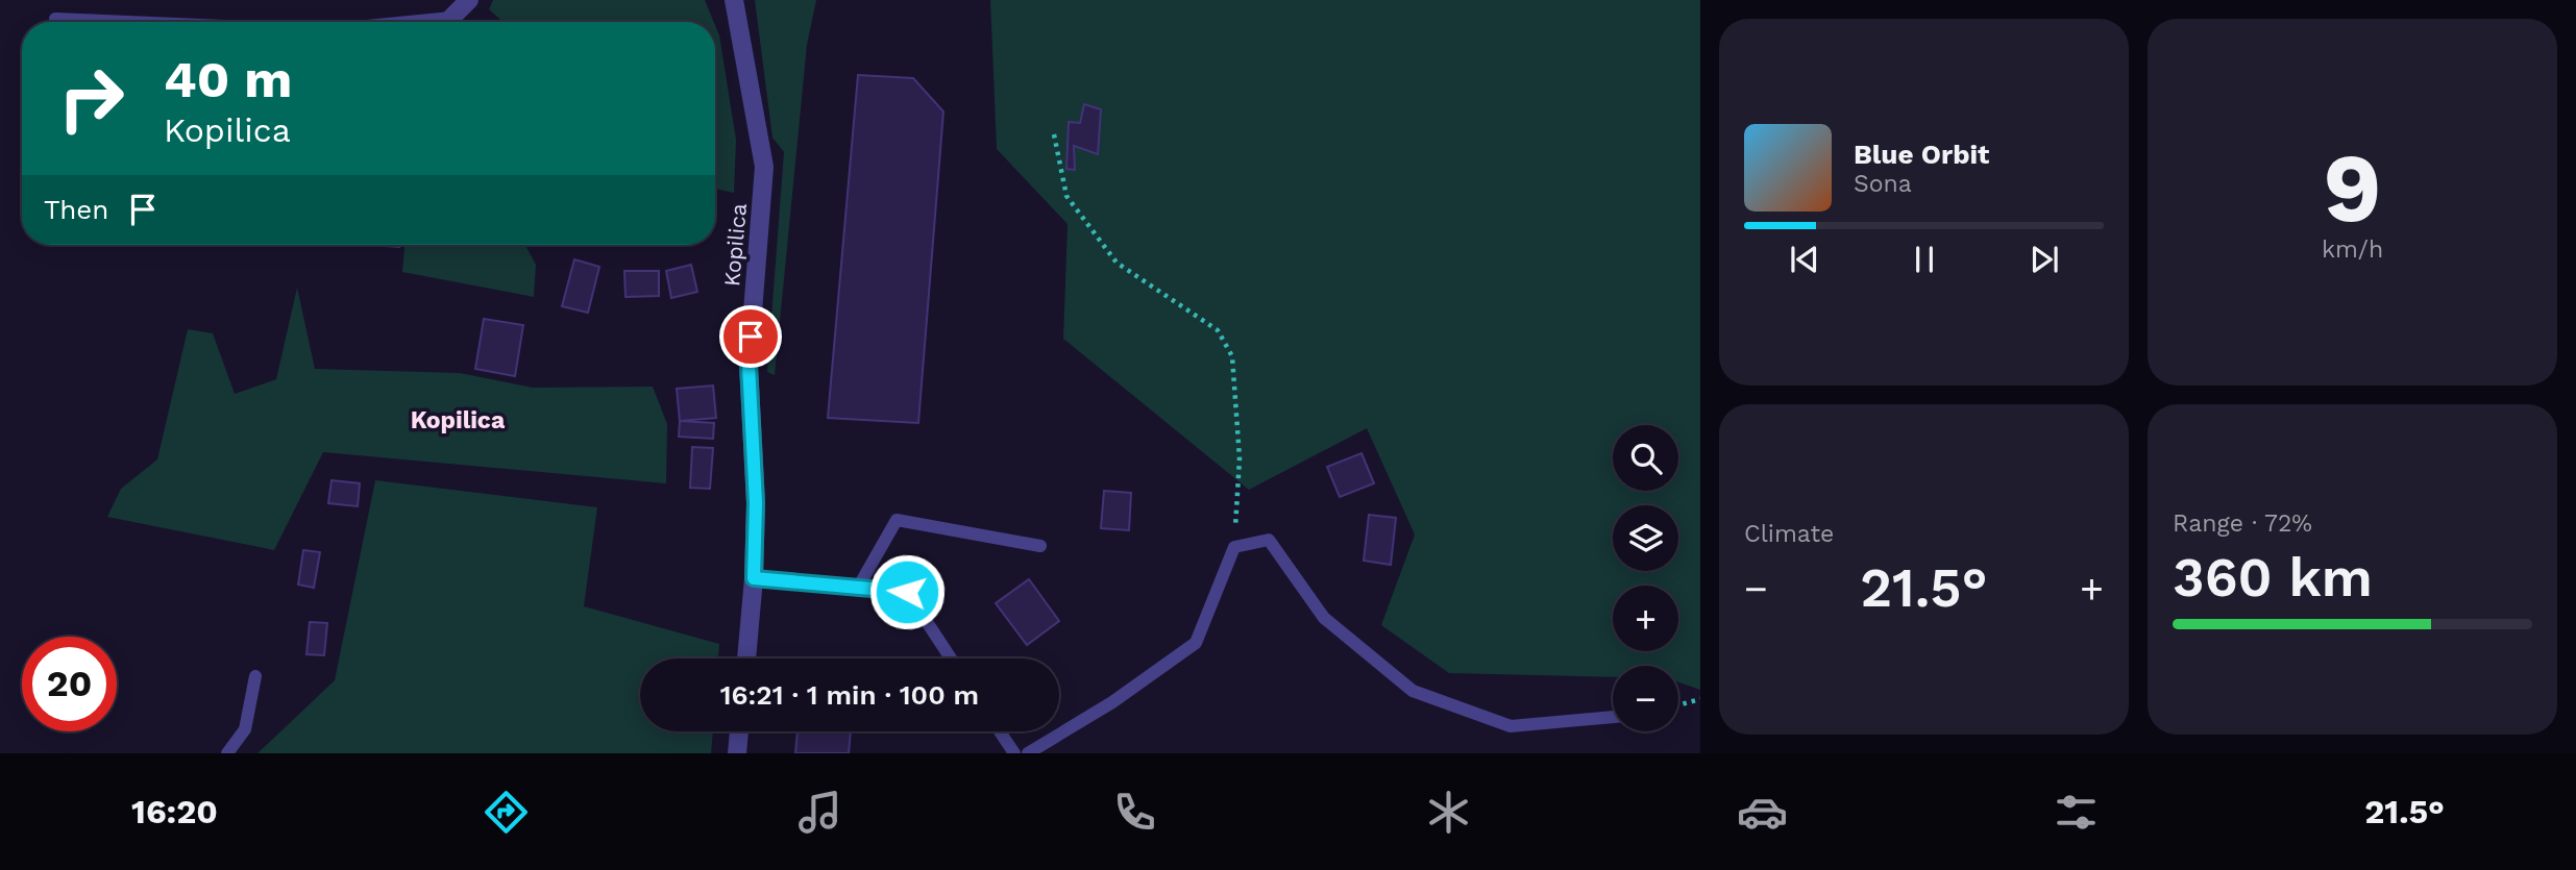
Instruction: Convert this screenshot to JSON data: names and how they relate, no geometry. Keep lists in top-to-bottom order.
{
  "streets": {
    "street": ["Kopilica"]
  },
  "districts": ["Kopilica"],
  "page": {
    "tile": [
      ["9", "km/h"],
      "Climate",
      ["Range · 72%", "360 km"]
    ],
    "turn": ["40 m", "Kopilica"],
    "song": ["Blue Orbit", "Sona"],
    "then": "Then",
    "map_buttons": ["+", "−"],
    "heat": ["−", "21.5°", "+"],
    "limit": "20",
    "trip": "16:21 · 1 min · 100 m",
    "tabs": ["16:20", "21.5°"]
  }
}
